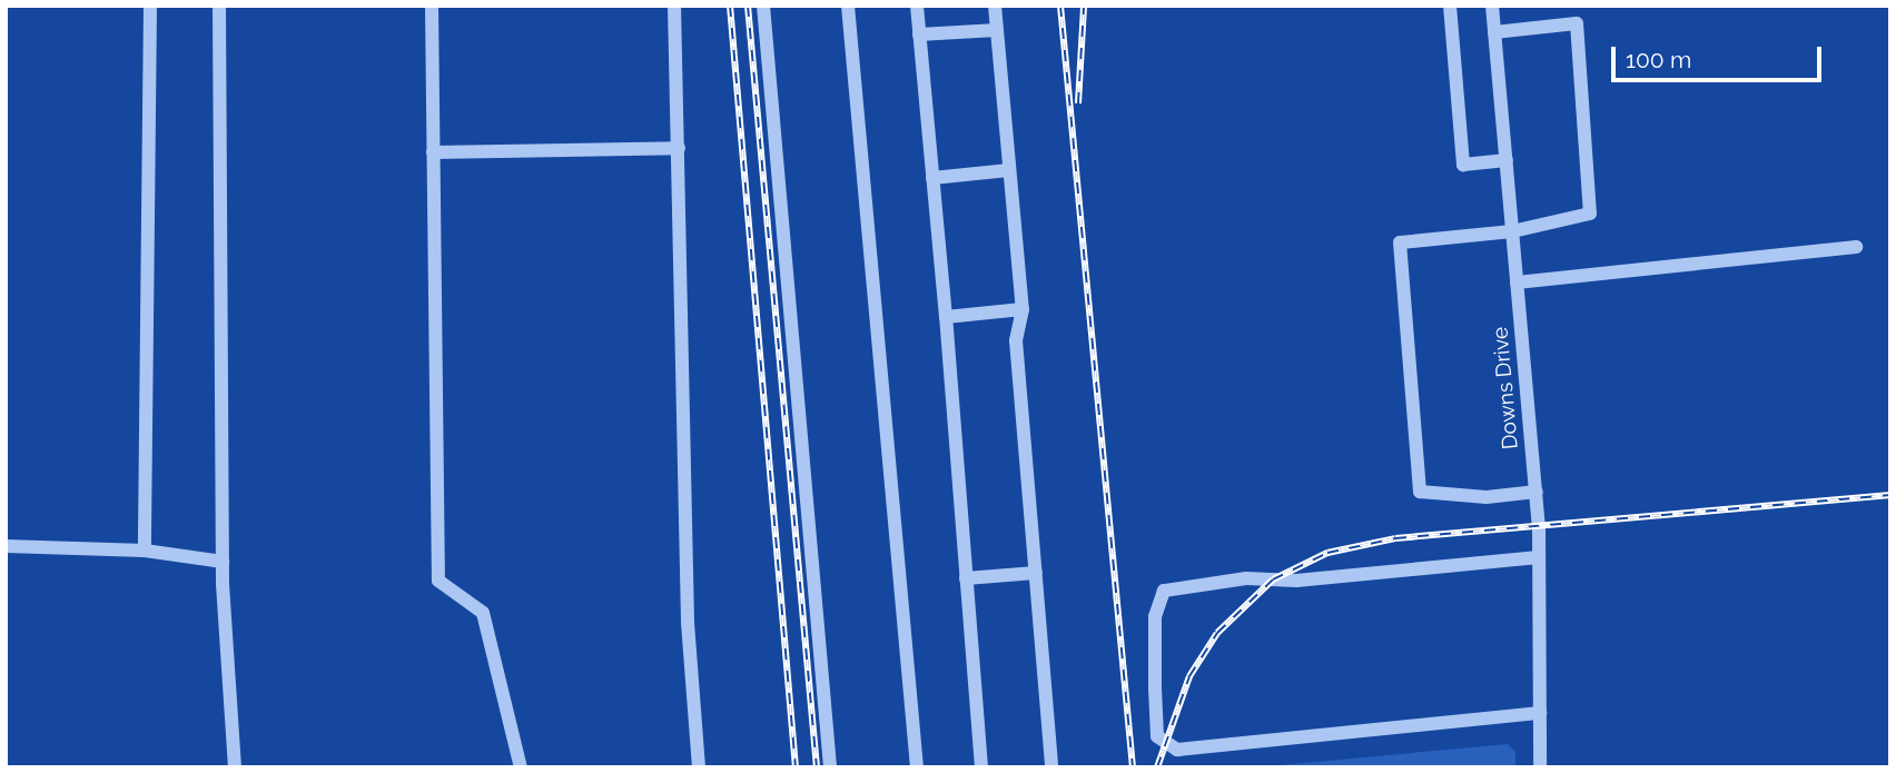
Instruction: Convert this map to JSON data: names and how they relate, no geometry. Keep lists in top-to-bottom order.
{
  "streets": {
    "street": ["Downs Drive"]
  },
  "scale_bar": "100 m"
}
